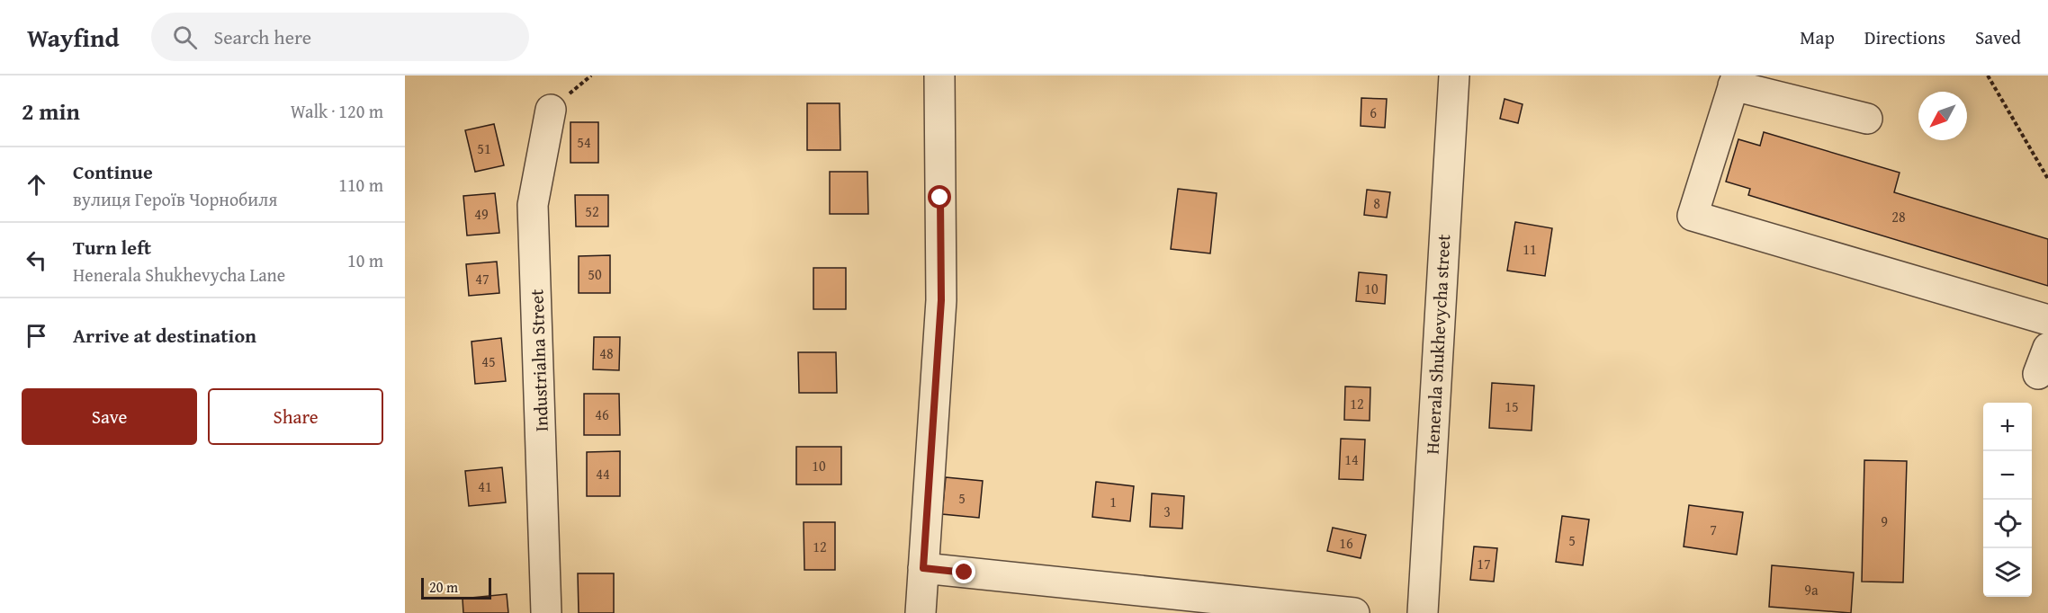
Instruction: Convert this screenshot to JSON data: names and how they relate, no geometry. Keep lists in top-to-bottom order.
{
  "streets": {
    "street": ["Henerala Shukhevycha street", "Industrialna Street"]
  },
  "house_numbers": [
    "6",
    "54",
    "51",
    "8",
    "52",
    "49",
    "28",
    "11",
    "50",
    "47",
    "10",
    "48",
    "45",
    "12",
    "15",
    "46",
    "14",
    "10",
    "44",
    "41",
    "5",
    "1",
    "3",
    "9",
    "7",
    "5",
    "16",
    "12",
    "17",
    "9а"
  ],
  "scale_bar": "20 m",
  "north": "bottom left",
  "page": {
    "header": "Wayfind",
    "search": "Search here",
    "nav": ["Map", "Directions", "Saved"],
    "heading": ["2 min", "Walk · 120 m"],
    "list": [
      ["Continue", "вулиця Героїв Чорнобиля", "110 m"],
      ["Turn left", "Henerala Shukhevycha Lane", "10 m"],
      "Arrive at destination"
    ],
    "buttons": ["Save", "Share"],
    "map_buttons": ["+", "−"],
    "scale": "20 m"
  }
}
